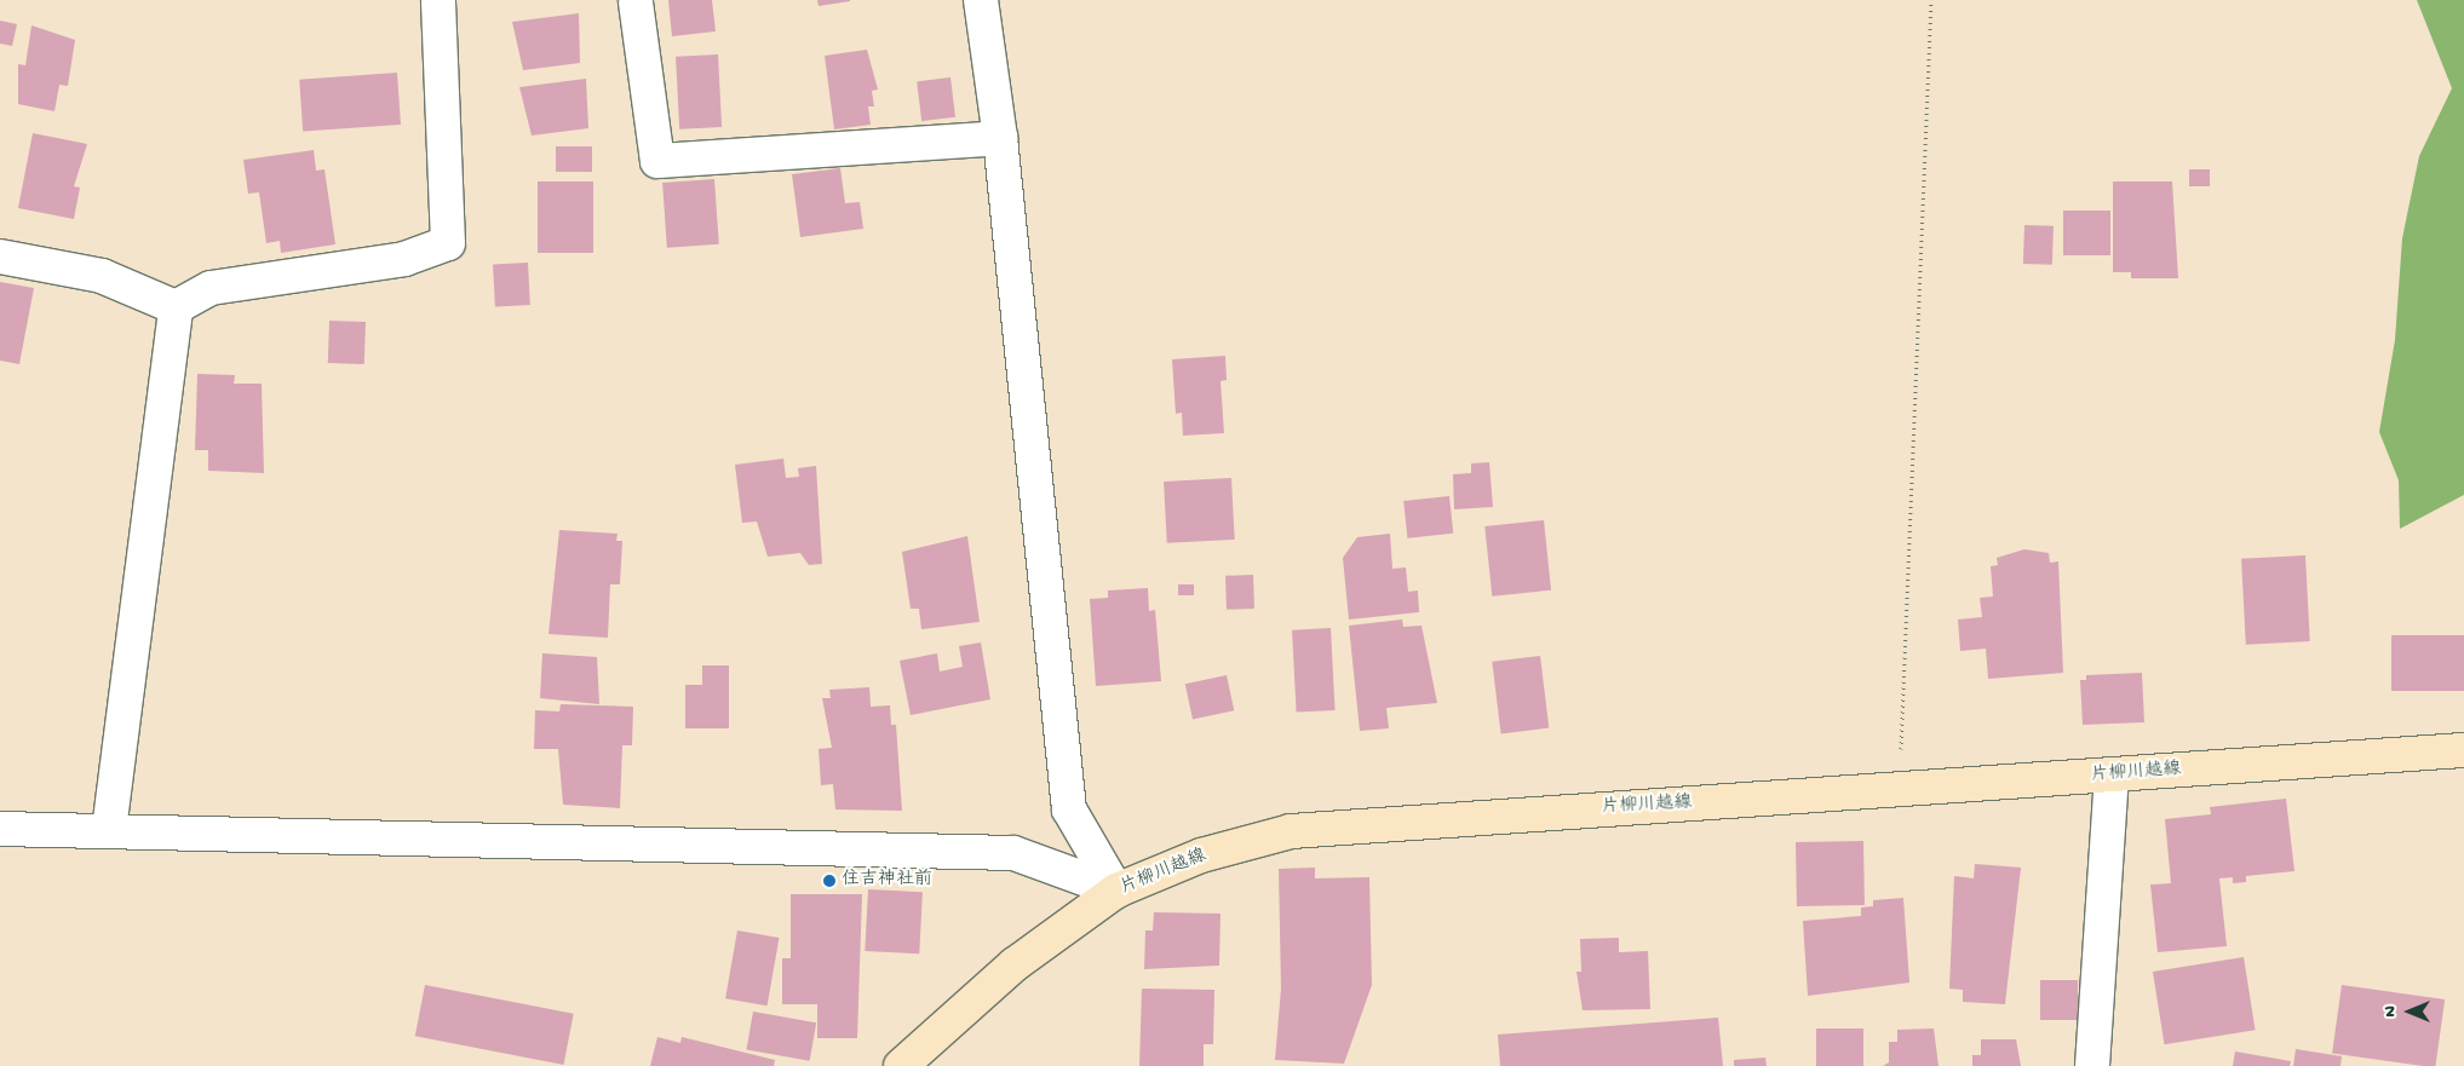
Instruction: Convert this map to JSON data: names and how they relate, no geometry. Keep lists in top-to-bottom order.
{
  "streets": {
    "main road": ["片柳川越線"]
  },
  "places": ["住吉神社前"],
  "north": "left"
}
